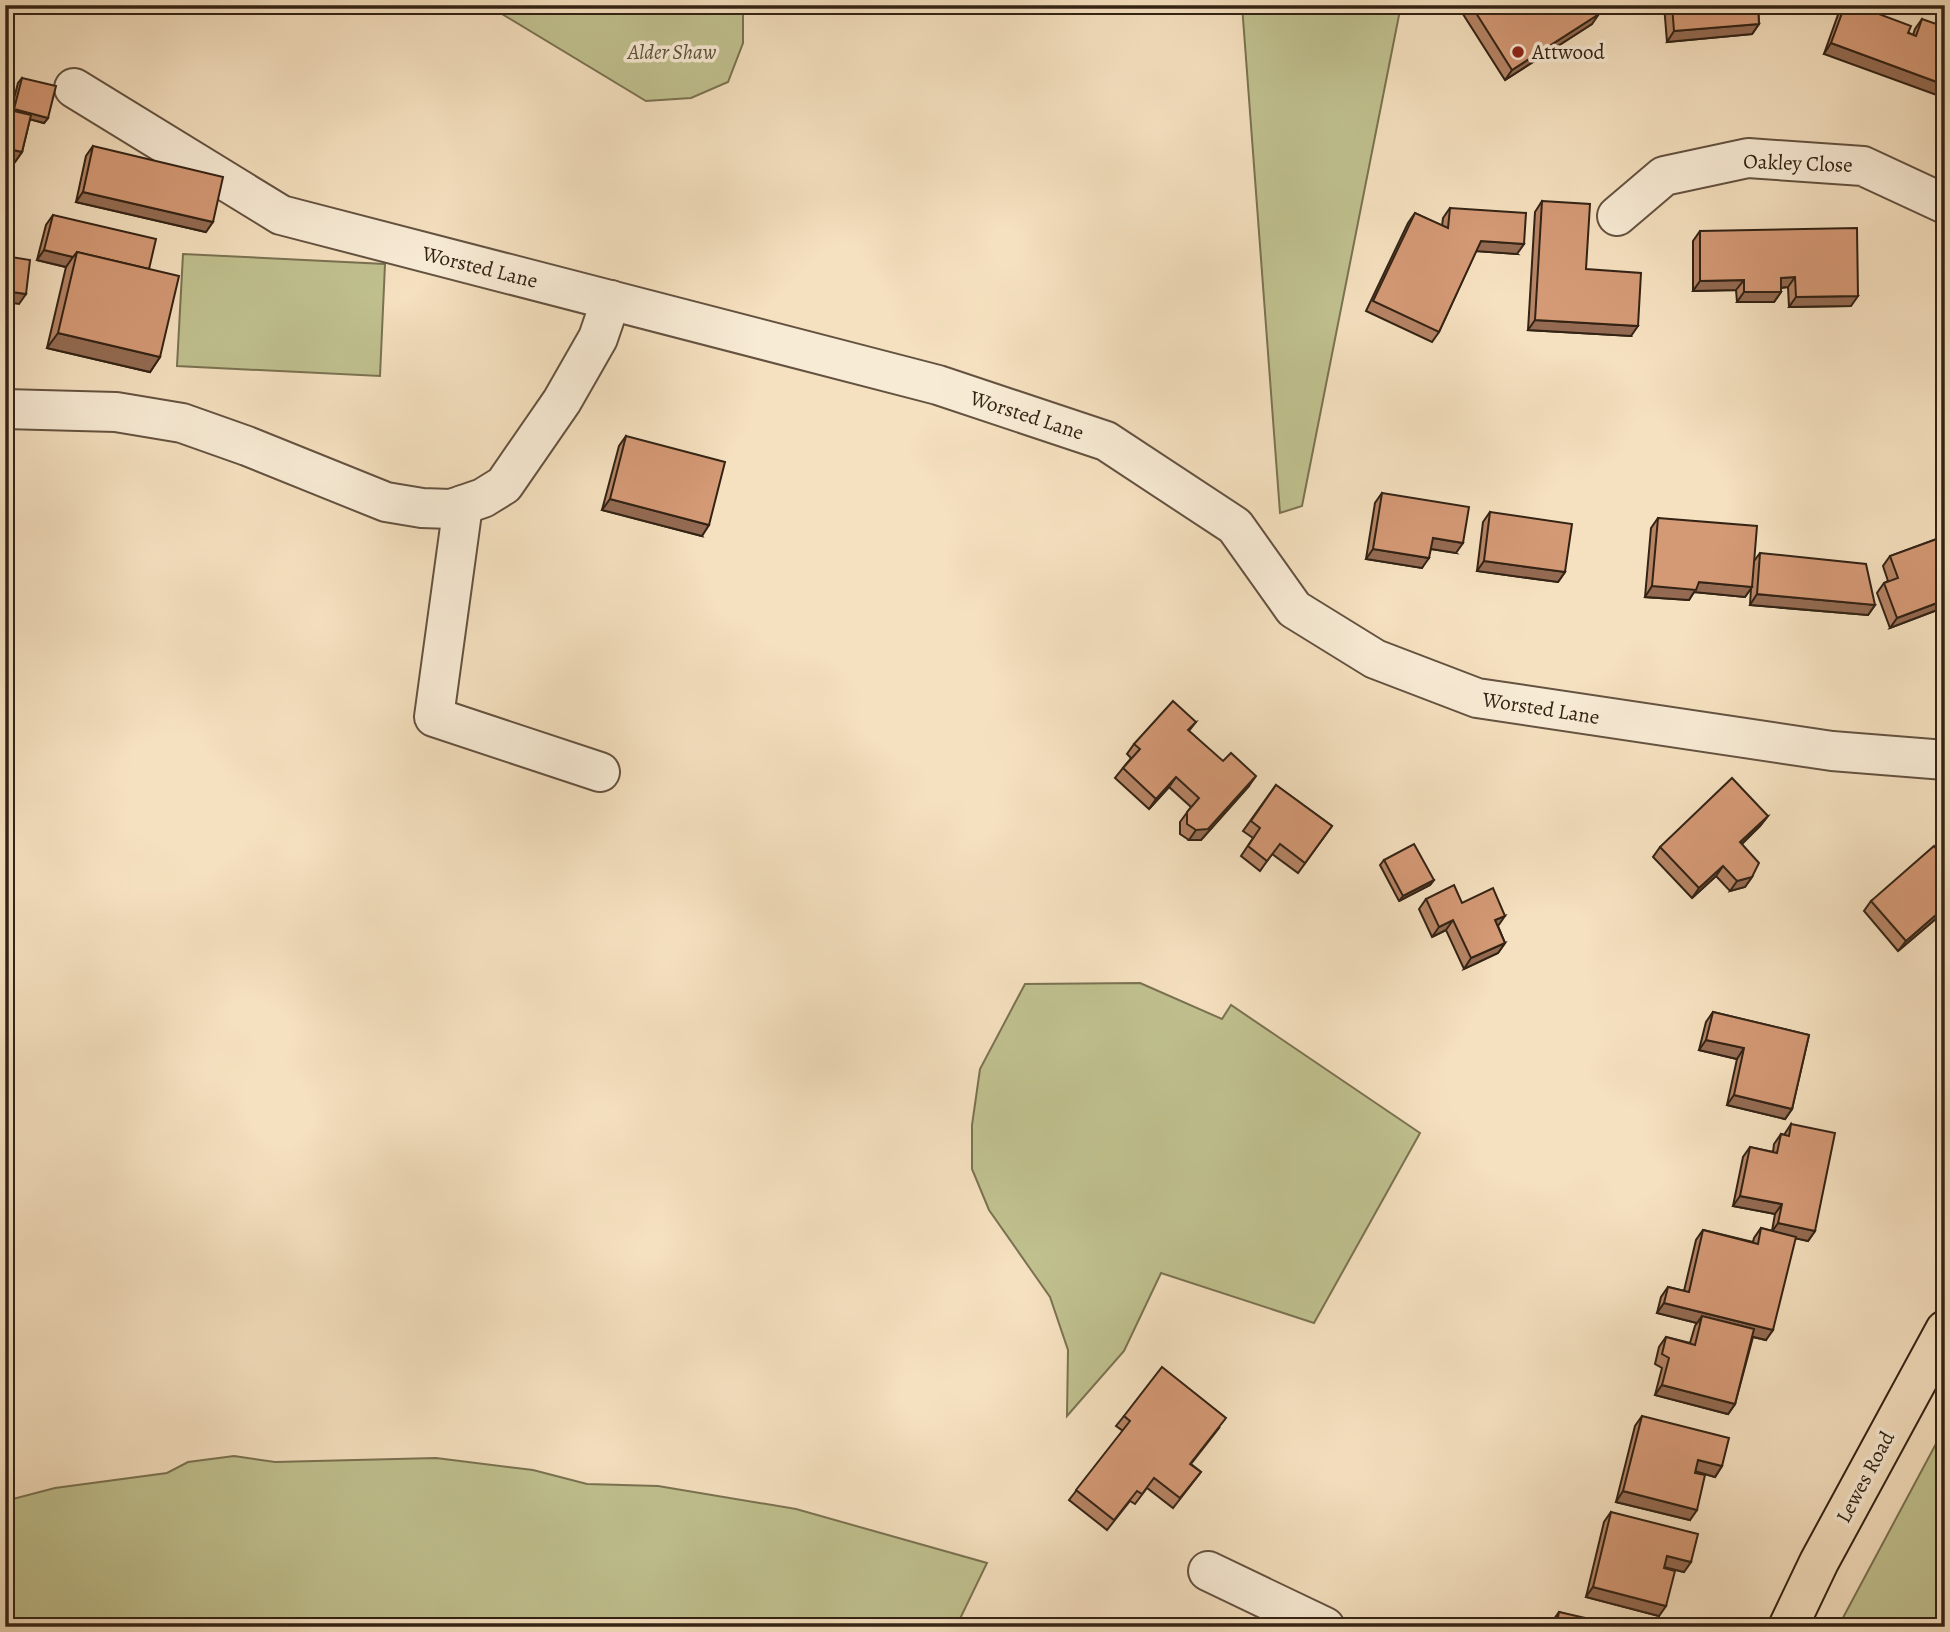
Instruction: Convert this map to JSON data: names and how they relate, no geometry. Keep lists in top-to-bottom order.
{
  "streets": {
    "highway": ["Lewes Road"],
    "street": ["Oakley Close", "Worsted Lane"]
  },
  "parks": ["Alder Shaw"],
  "places": ["Attwood"]
}
